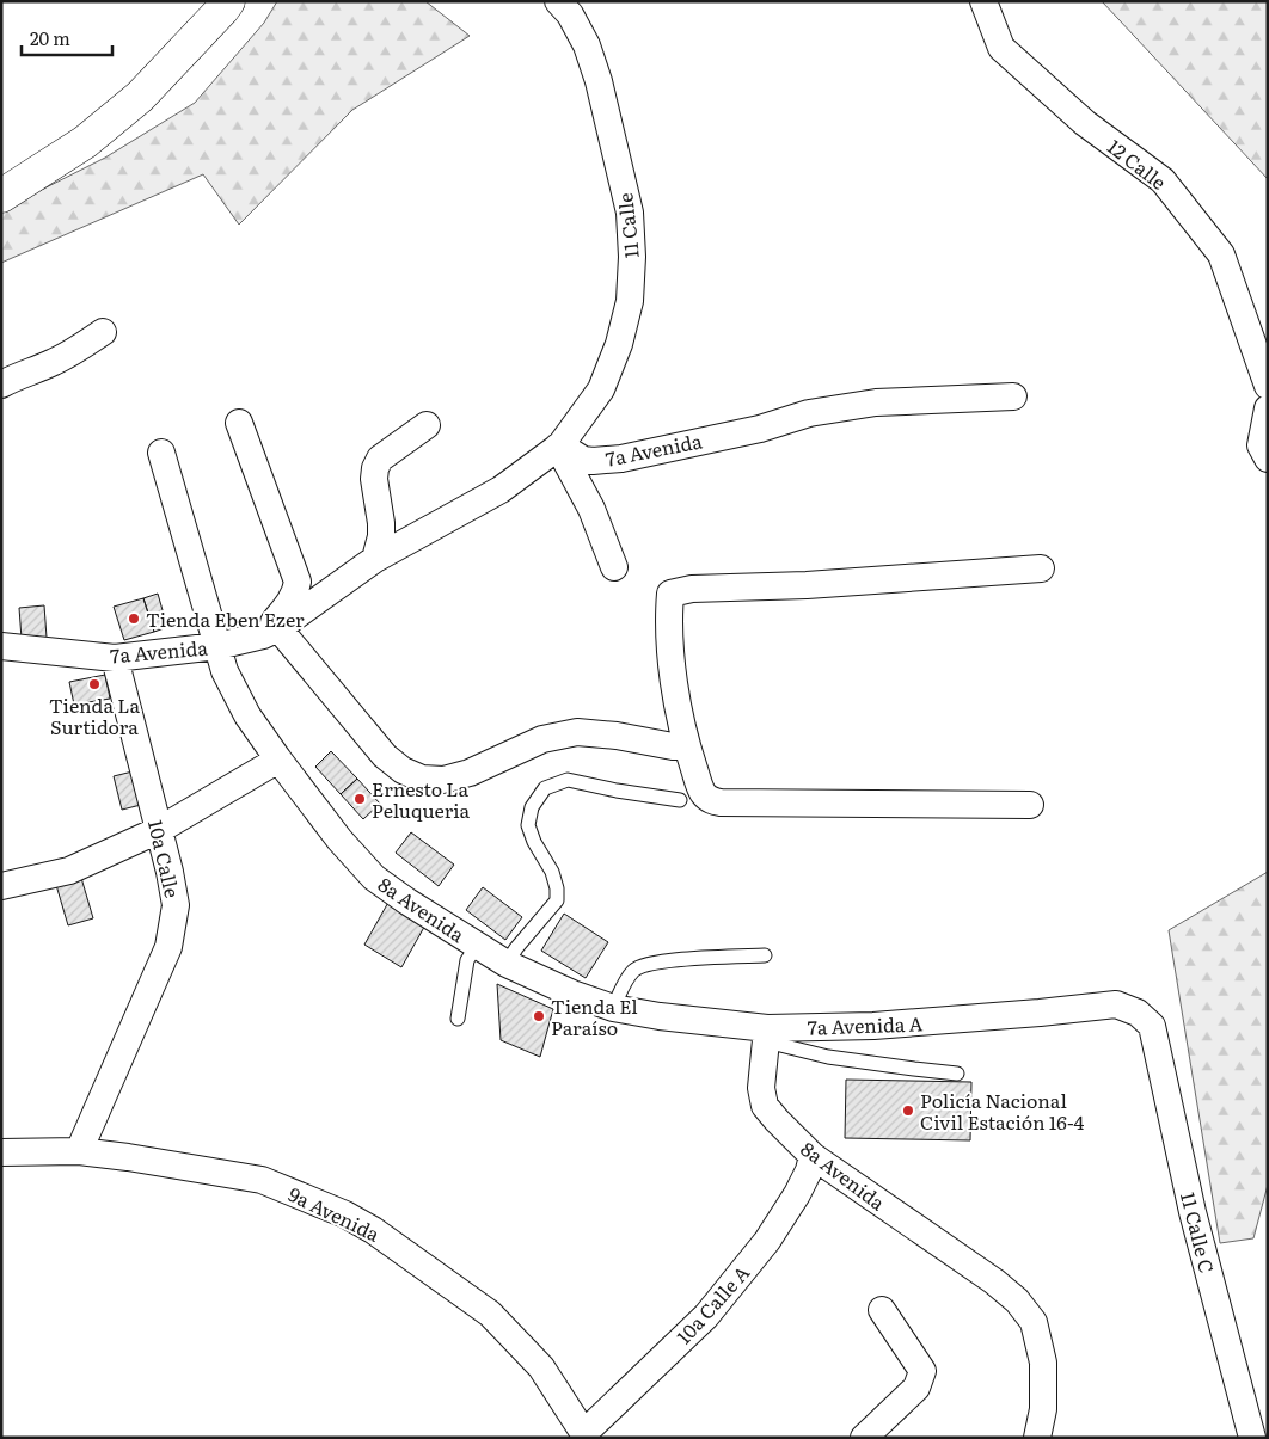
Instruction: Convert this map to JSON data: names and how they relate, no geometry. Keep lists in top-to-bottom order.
{
  "streets": {
    "street": [
      "12 Calle",
      "11 Calle",
      "7a Avenida",
      "10a Calle",
      "8a Avenida",
      "7a Avenida A",
      "9a Avenida",
      "11 Calle C",
      "10a Calle A"
    ]
  },
  "crossings": [
    ["11 Calle", "7a Avenida"],
    ["7a Avenida", "10a Calle"],
    ["7a Avenida", "8a Avenida"],
    ["10a Calle", "9a Avenida"],
    ["8a Avenida", "7a Avenida A"],
    ["8a Avenida", "10a Calle A"],
    ["7a Avenida A", "11 Calle C"],
    ["9a Avenida", "10a Calle A"]
  ],
  "places": [
    "Tienda Eben Ezer",
    "Tienda La Surtidora",
    "Ernesto La Peluqueria",
    "Tienda El Paraíso",
    "Policía Nacional Civil Estación 16-4"
  ],
  "scale_bar": "20 m"
}
